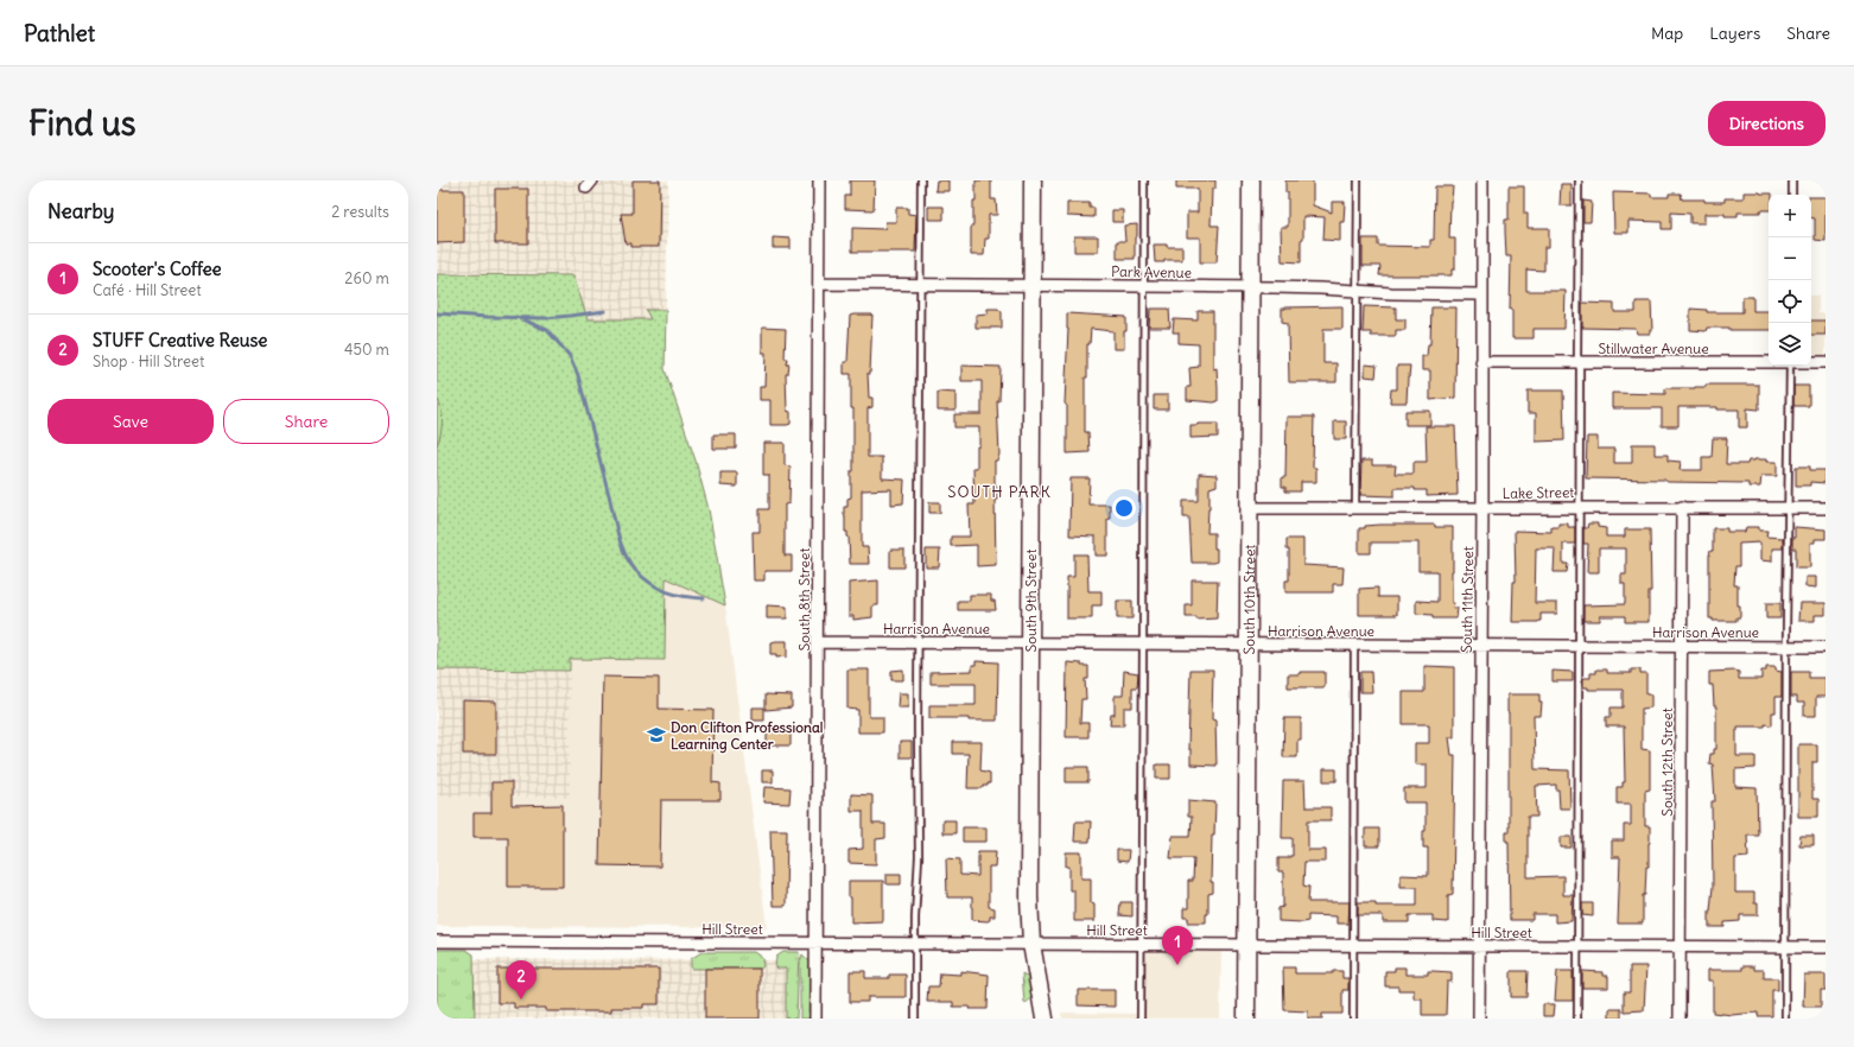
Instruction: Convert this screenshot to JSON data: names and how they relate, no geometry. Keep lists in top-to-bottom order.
{
  "streets": {
    "main road": ["South 10th Street", "South 9th Street"],
    "street": [
      "Park Avenue",
      "Stillwater Avenue",
      "Lake Street",
      "South 8th Street",
      "South 11th Street",
      "Harrison Avenue",
      "South 12th Street",
      "Hill Street"
    ]
  },
  "crossings": [
    ["Park Avenue", "South 8th Street"],
    ["Park Avenue", "South 10th Street"],
    ["Park Avenue", "South 11th Street"],
    ["Park Avenue", "South 9th Street"],
    ["Stillwater Avenue", "South 11th Street"],
    ["Lake Street", "South 10th Street"],
    ["Lake Street", "South 11th Street"],
    ["Lake Street", "South 12th Street"],
    ["South 8th Street", "Harrison Avenue"],
    ["South 8th Street", "Hill Street"],
    ["South 10th Street", "Harrison Avenue"],
    ["South 10th Street", "Hill Street"],
    ["South 11th Street", "Harrison Avenue"],
    ["South 11th Street", "Hill Street"],
    ["South 9th Street", "Harrison Avenue"],
    ["South 9th Street", "Hill Street"],
    ["Harrison Avenue", "South 12th Street"],
    ["South 12th Street", "Hill Street"]
  ],
  "districts": ["SOUTH PARK"],
  "places": {
    "school or university": ["Don Clifton Professional Learning Center"]
  },
  "page": {
    "header": "Pathlet",
    "nav": ["Map", "Layers", "Share"],
    "buttons": [
      "Directions",
      ["Save", "Share"]
    ],
    "title": "Find us",
    "heading": ["Nearby", "2 results"],
    "map_buttons": ["+", "−"],
    "list": [
      {
        "mark": "1",
        "name": "Scooter's Coffee",
        "note": "Café · Hill Street",
        "value": "260 m"
      },
      {
        "mark": "2",
        "name": "STUFF Creative Reuse",
        "note": "Shop · Hill Street",
        "value": "450 m"
      }
    ],
    "pins": ["1", "2"]
  }
}
